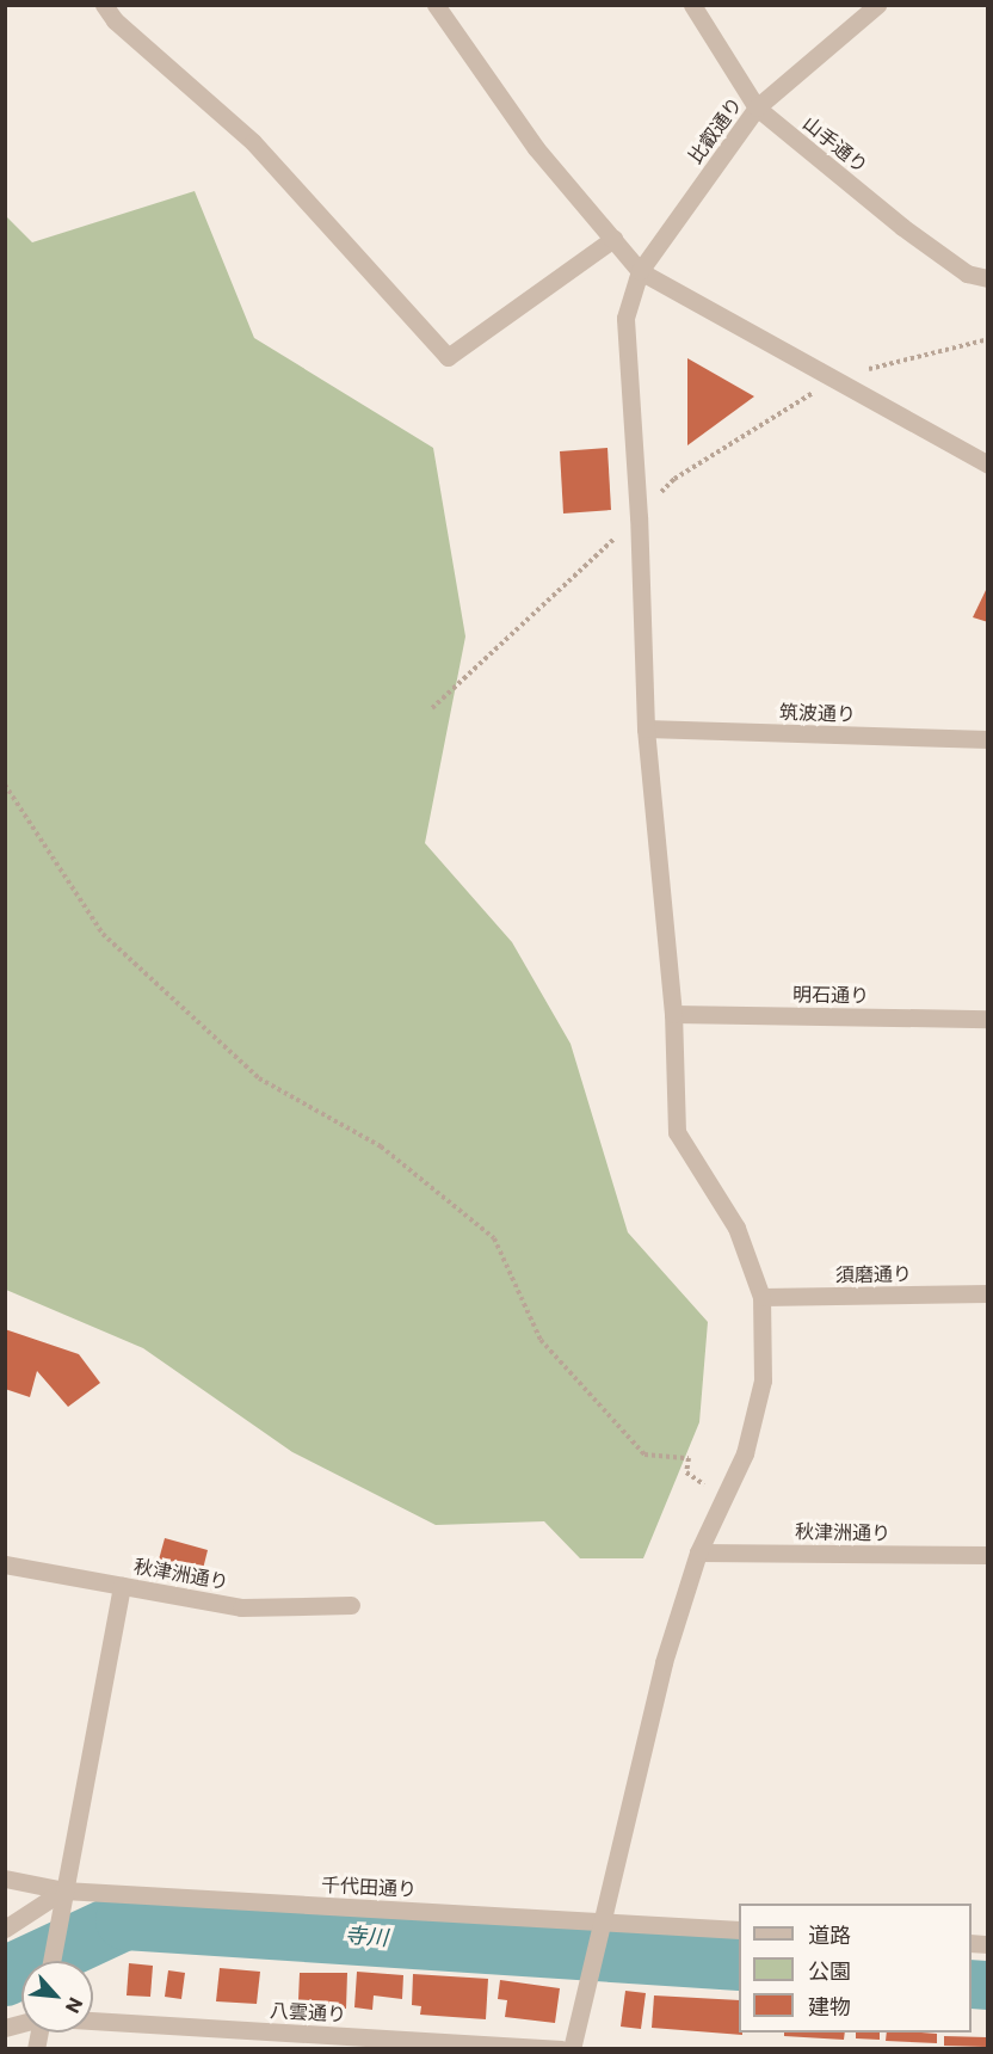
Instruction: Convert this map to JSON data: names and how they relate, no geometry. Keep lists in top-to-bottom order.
{
  "streets": {
    "street": [
      "比叡通り",
      "山手通り",
      "筑波通り",
      "明石通り",
      "須磨通り",
      "秋津洲通り",
      "千代田通り",
      "八雲通り"
    ]
  },
  "crossings": [
    ["比叡通り", "山手通り"],
    ["比叡通り", "筑波通り"],
    ["比叡通り", "明石通り"],
    ["比叡通り", "須磨通り"],
    ["比叡通り", "秋津洲通り"],
    ["比叡通り", "千代田通り"]
  ],
  "water": ["寺川"],
  "legend": ["道路", "公園", "建物"],
  "north": "bottom right"
}
